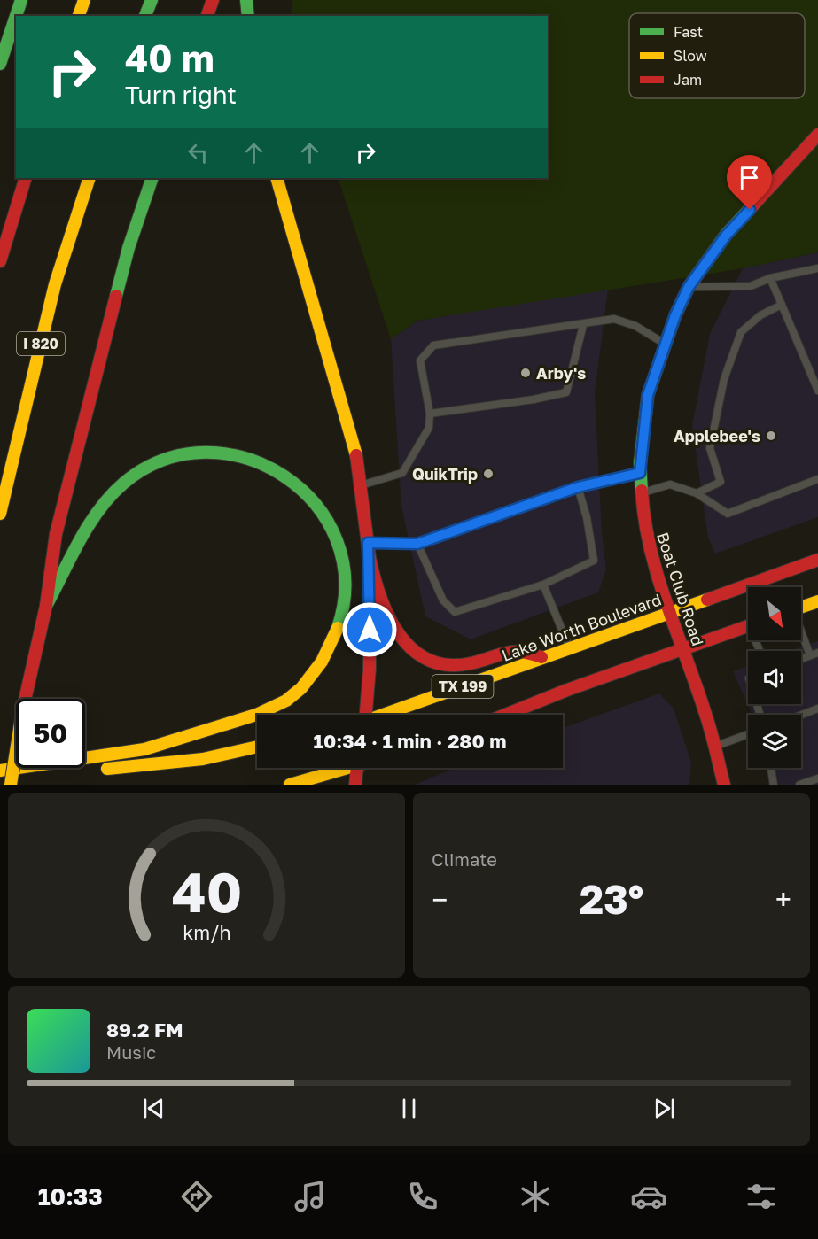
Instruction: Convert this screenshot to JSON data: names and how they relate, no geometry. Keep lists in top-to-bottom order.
{
  "streets": {
    "main road": [
      "I 820",
      "Boat Club Road",
      "Lake Worth Boulevard",
      "TX 199"
    ]
  },
  "crossings": [
    ["Boat Club Road", "Lake Worth Boulevard"],
    ["Boat Club Road", "TX 199"]
  ],
  "places": ["Arby's", "Applebee's", "QuikTrip"],
  "legend": ["Fast", "Slow", "Jam"],
  "north": "bottom right",
  "page": {
    "turn": ["40 m", "Turn right"],
    "limit": "50",
    "trip": "10:34 · 1 min · 280 m",
    "tile": "Climate",
    "heat": ["−", "23°", "+"],
    "song": ["89.2 FM", "Music"],
    "tabs": "10:33",
    "gauge": ["40", "km/h"]
  }
}
